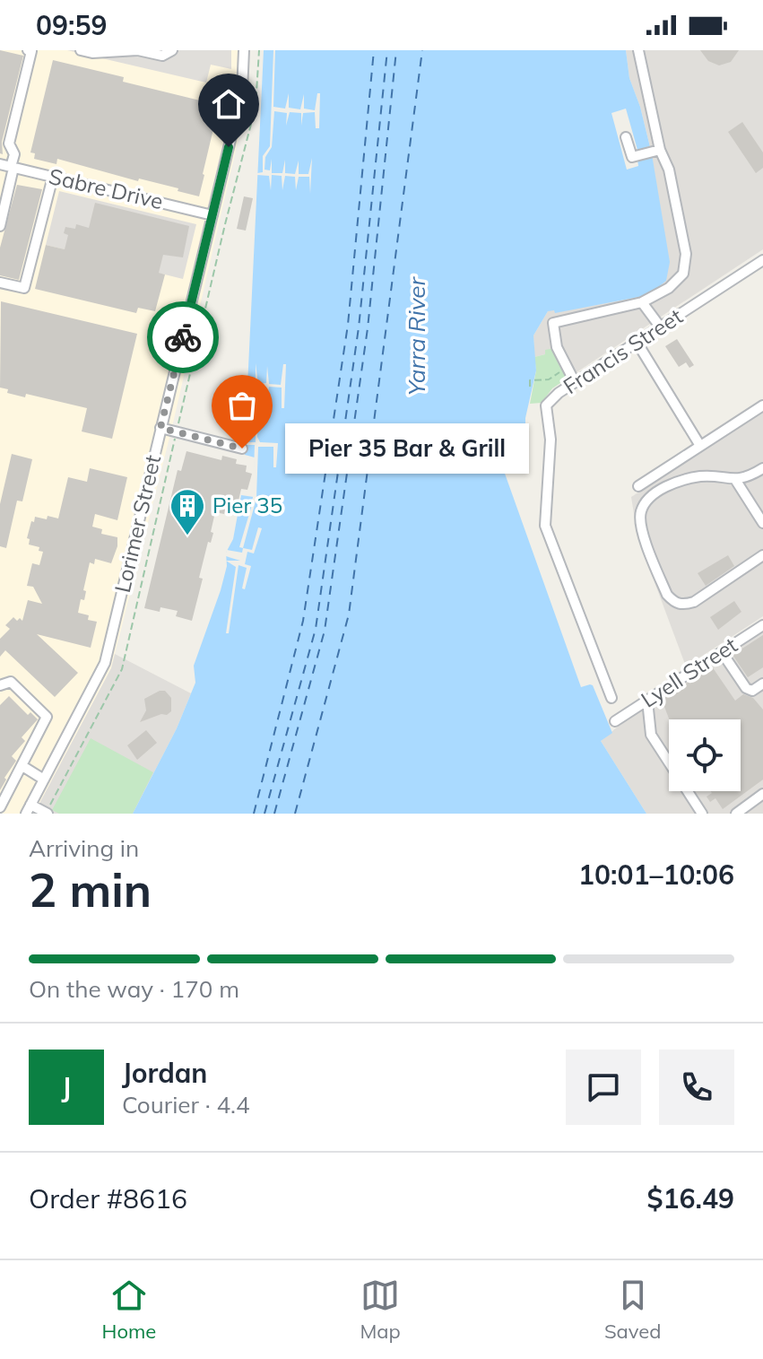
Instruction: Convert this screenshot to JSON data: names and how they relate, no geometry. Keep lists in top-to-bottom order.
{
  "streets": {
    "street": [
      "Sabre Drive",
      "Francis Street",
      "Lorimer Street",
      "Lyell Street"
    ]
  },
  "crossings": [
    ["Sabre Drive", "Lorimer Street"]
  ],
  "water": ["Yarra River"],
  "places": {
    "other": ["Pier 35 Bar & Grill"],
    "building": ["Pier 35"]
  },
  "page": {
    "status": "09:59",
    "bubble": "Pier 35 Bar & Grill",
    "heading": ["2 min", "Arriving in", "10:01–10:06"],
    "panel": [
      "Jordan",
      "Courier · 4.4",
      "Order #8616",
      "$16.49"
    ],
    "bar": "On the way · 170 m",
    "round": "J",
    "tabs": ["Home", "Map", "Saved"]
  }
}
